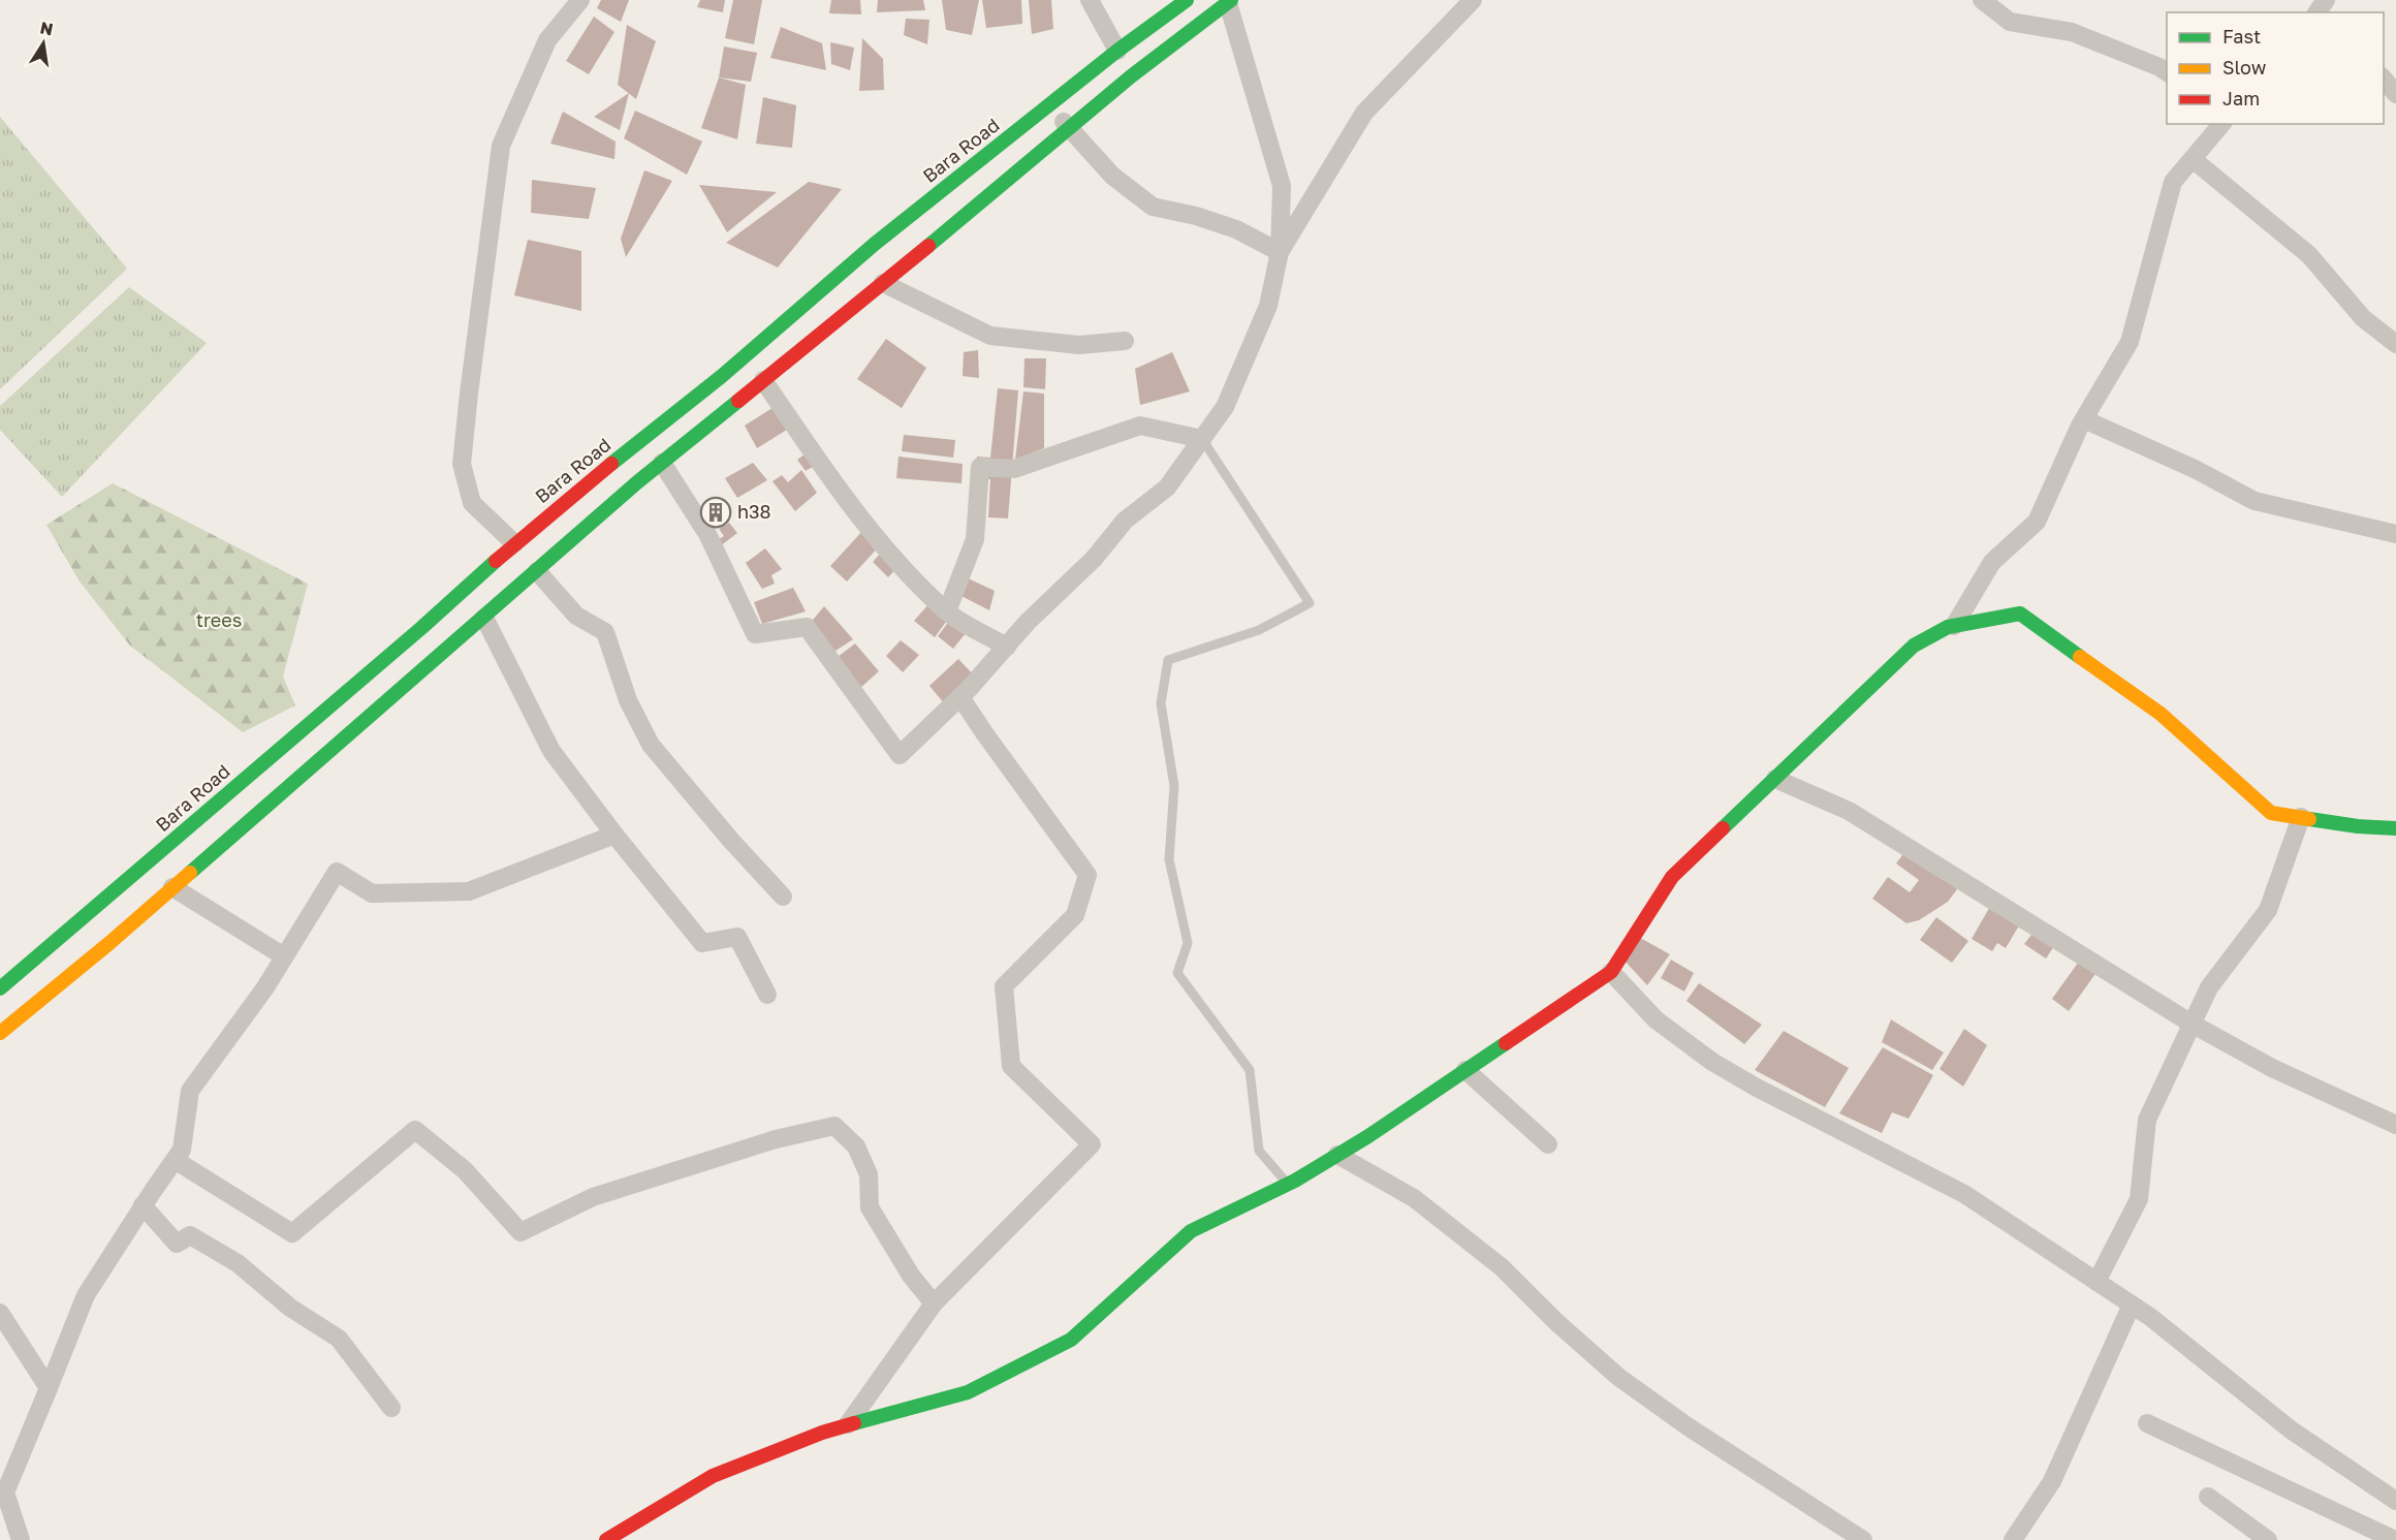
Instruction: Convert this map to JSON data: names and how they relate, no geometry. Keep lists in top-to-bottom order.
{
  "streets": {
    "main road": ["Bara Road"]
  },
  "parks": ["trees"],
  "places": {
    "building": ["h38"]
  },
  "legend": ["Fast", "Slow", "Jam"],
  "north": "top"
}
